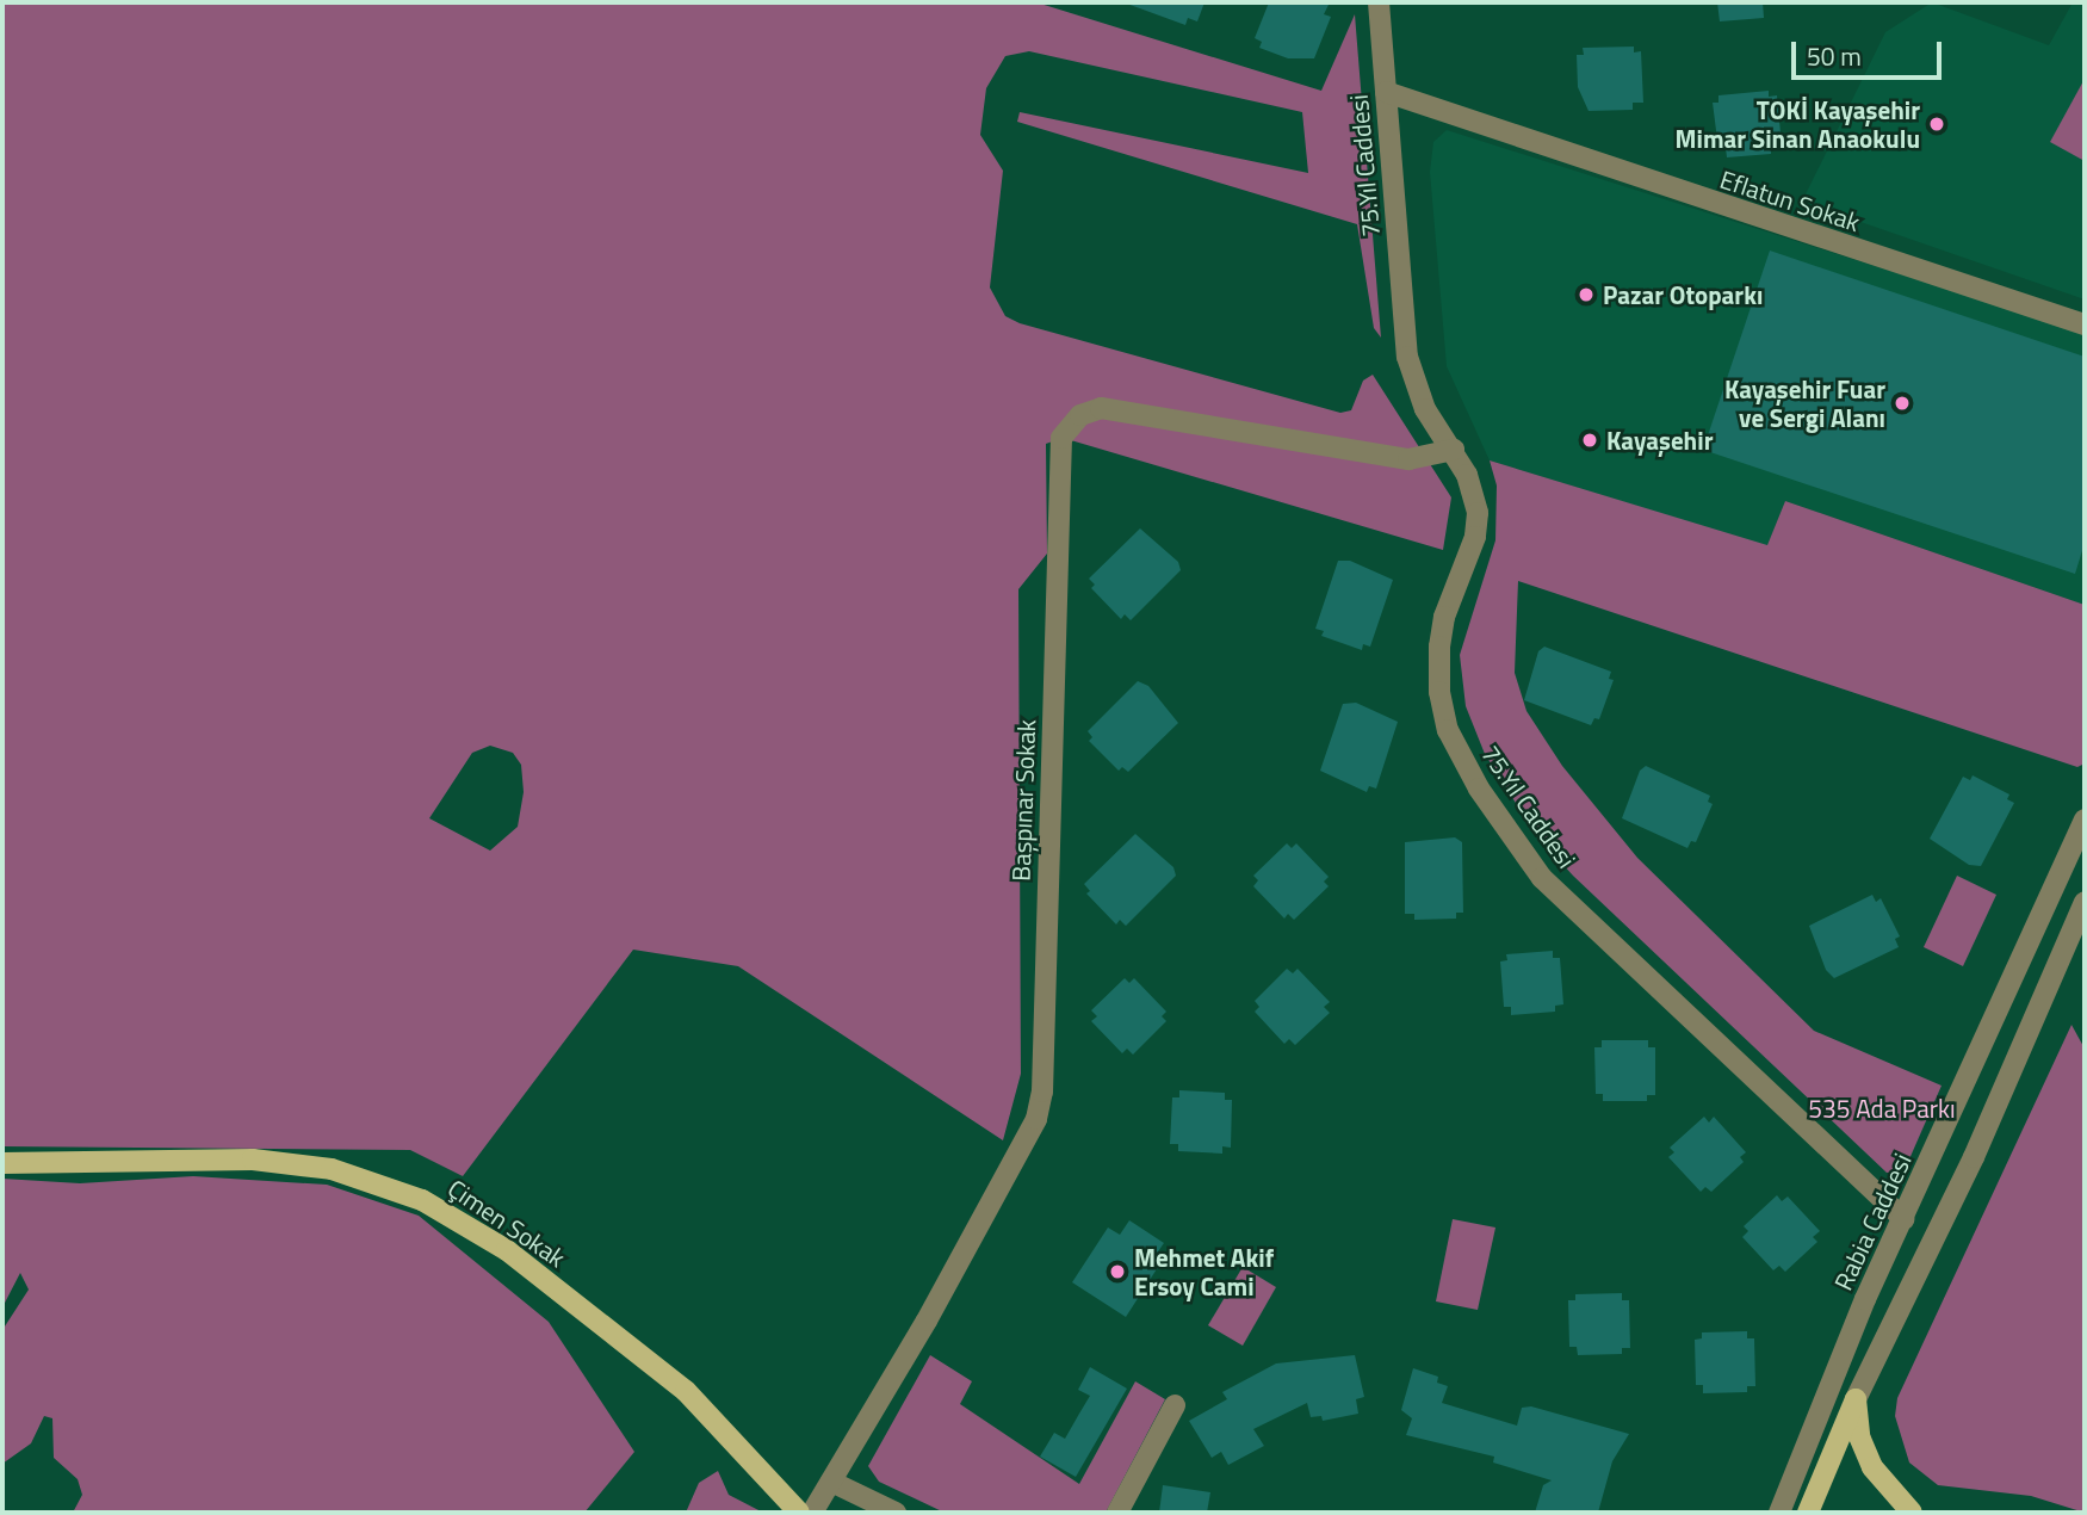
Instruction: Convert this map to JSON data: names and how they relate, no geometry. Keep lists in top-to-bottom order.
{
  "streets": {
    "main road": ["Çimen Sokak"],
    "street": [
      "75.Yıl Caddesi",
      "Eflatun Sokak",
      "Başpınar Sokak",
      "Rabia Caddesi"
    ]
  },
  "crossings": [
    ["75.Yıl Caddesi", "Eflatun Sokak"],
    ["75.Yıl Caddesi", "Başpınar Sokak"],
    ["75.Yıl Caddesi", "Rabia Caddesi"]
  ],
  "parks": ["535 Ada Parkı"],
  "places": [
    "TOKİ Kayaşehir Mimar Sinan Anaokulu",
    "Pazar Otoparkı",
    "Kayaşehir Fuar ve Sergi Alanı",
    "Kayaşehir",
    "Mehmet Akif Ersoy Cami"
  ],
  "scale_bar": "50 m"
}
